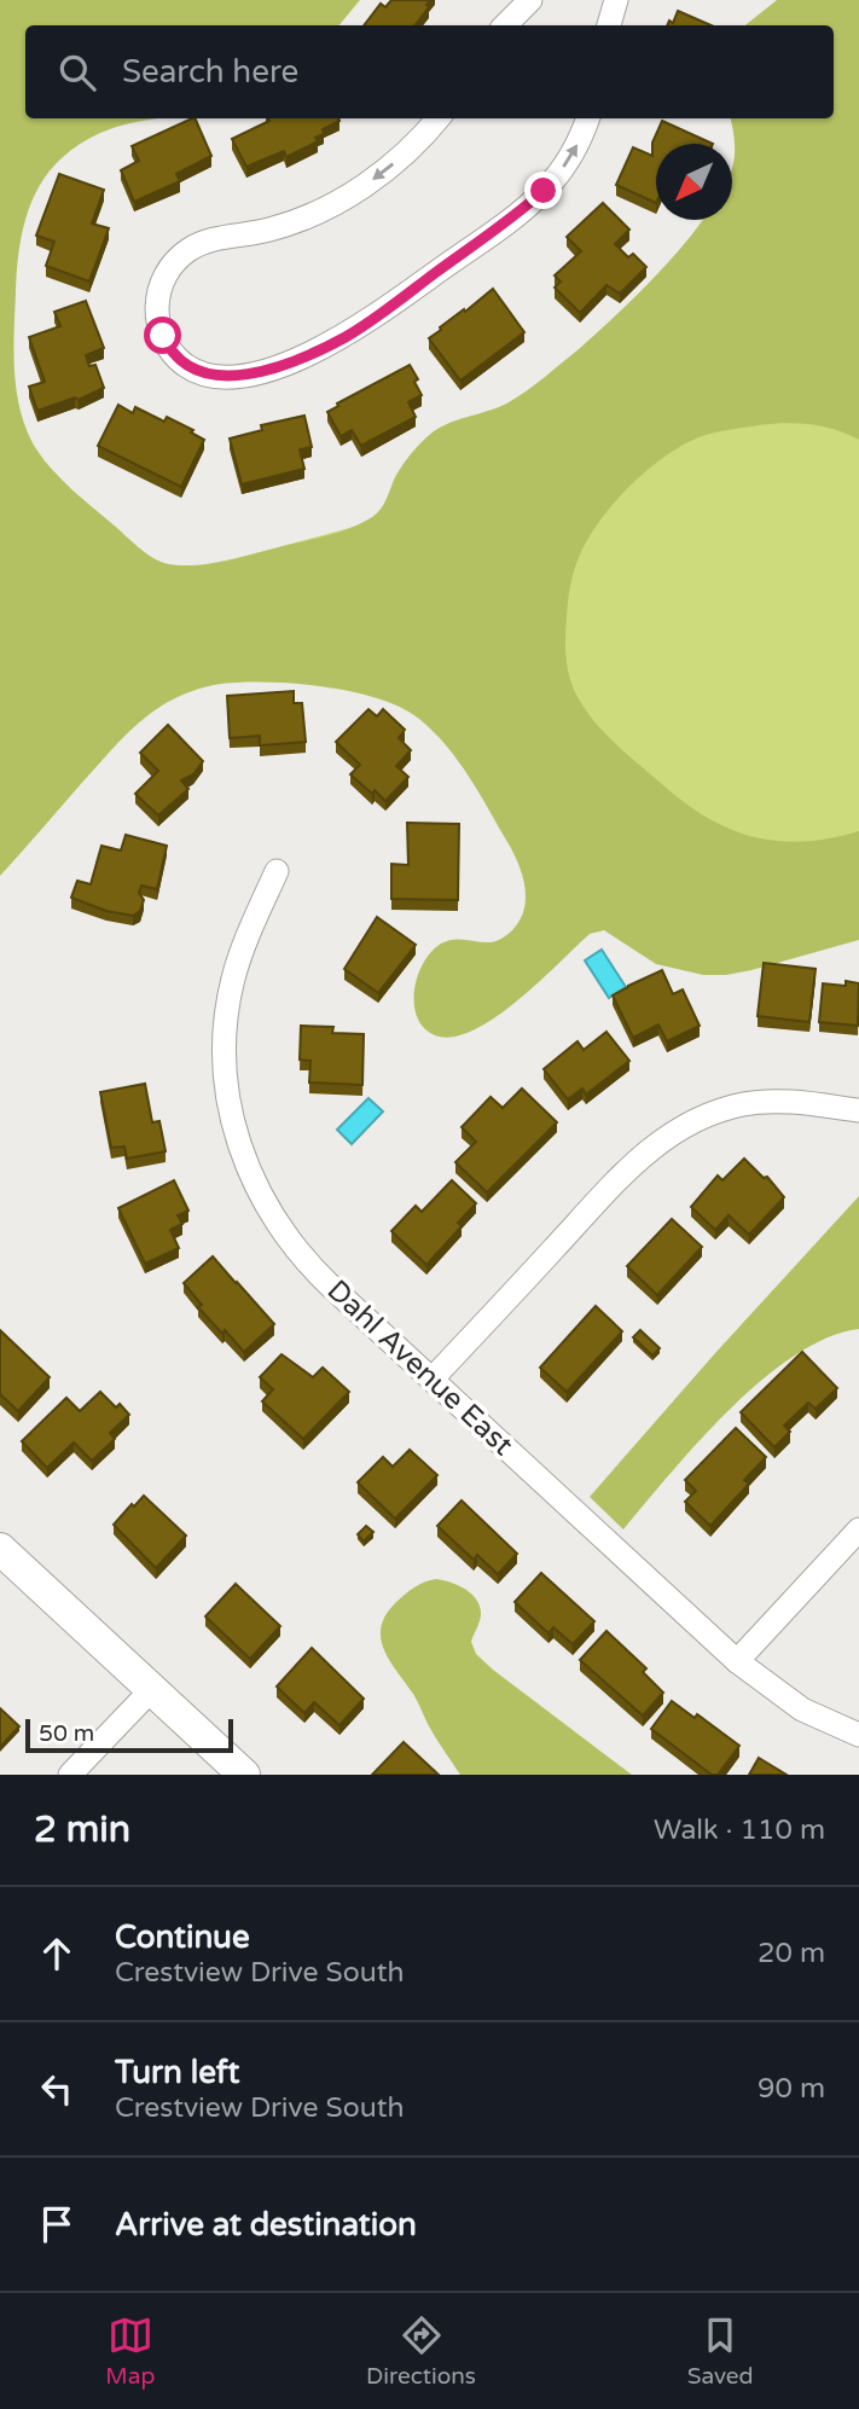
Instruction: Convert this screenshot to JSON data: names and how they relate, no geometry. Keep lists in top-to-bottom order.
{
  "streets": {
    "street": ["Dahl Avenue East"]
  },
  "scale_bar": "50 m",
  "north": "bottom left",
  "page": {
    "search": "Search here",
    "scale": "50 m",
    "heading": ["2 min", "Walk · 110 m"],
    "list": [
      ["Continue", "Crestview Drive South", "20 m"],
      ["Turn left", "Crestview Drive South", "90 m"],
      "Arrive at destination"
    ],
    "nav": ["Map", "Directions", "Saved"]
  }
}
